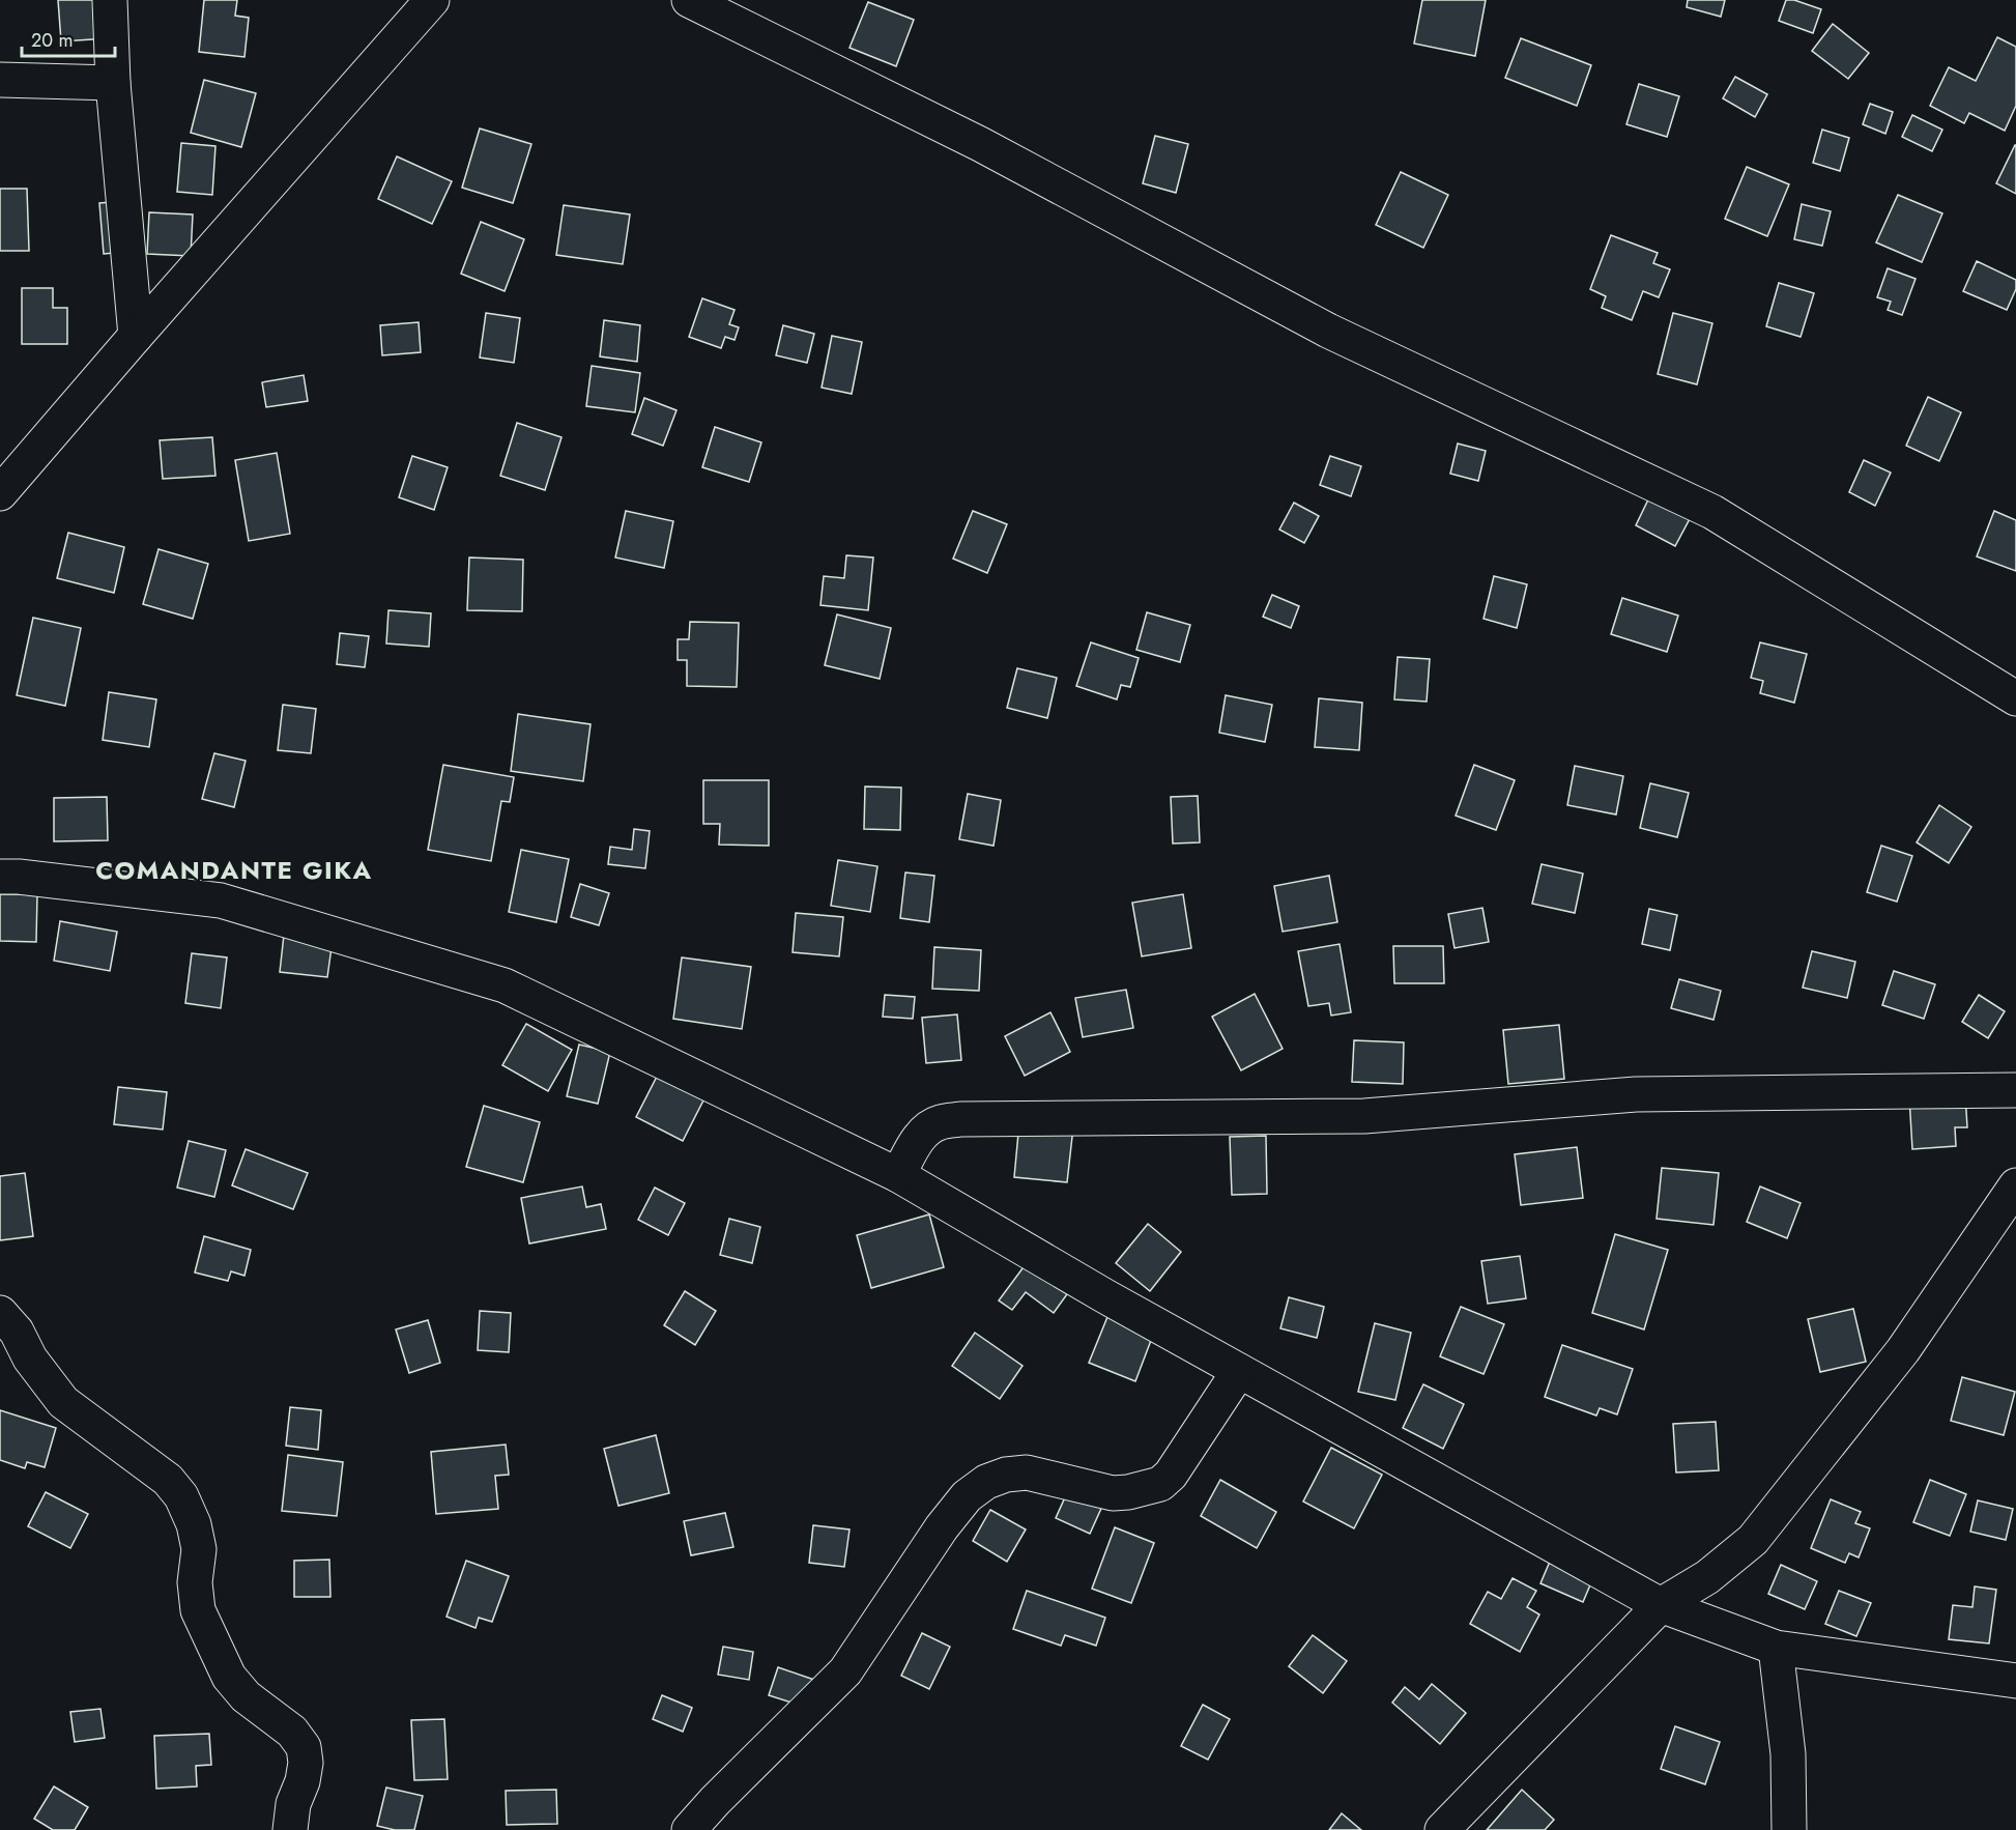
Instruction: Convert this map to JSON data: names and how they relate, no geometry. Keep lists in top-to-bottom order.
{
  "districts": ["COMANDANTE GIKA"],
  "scale_bar": "20 m"
}
